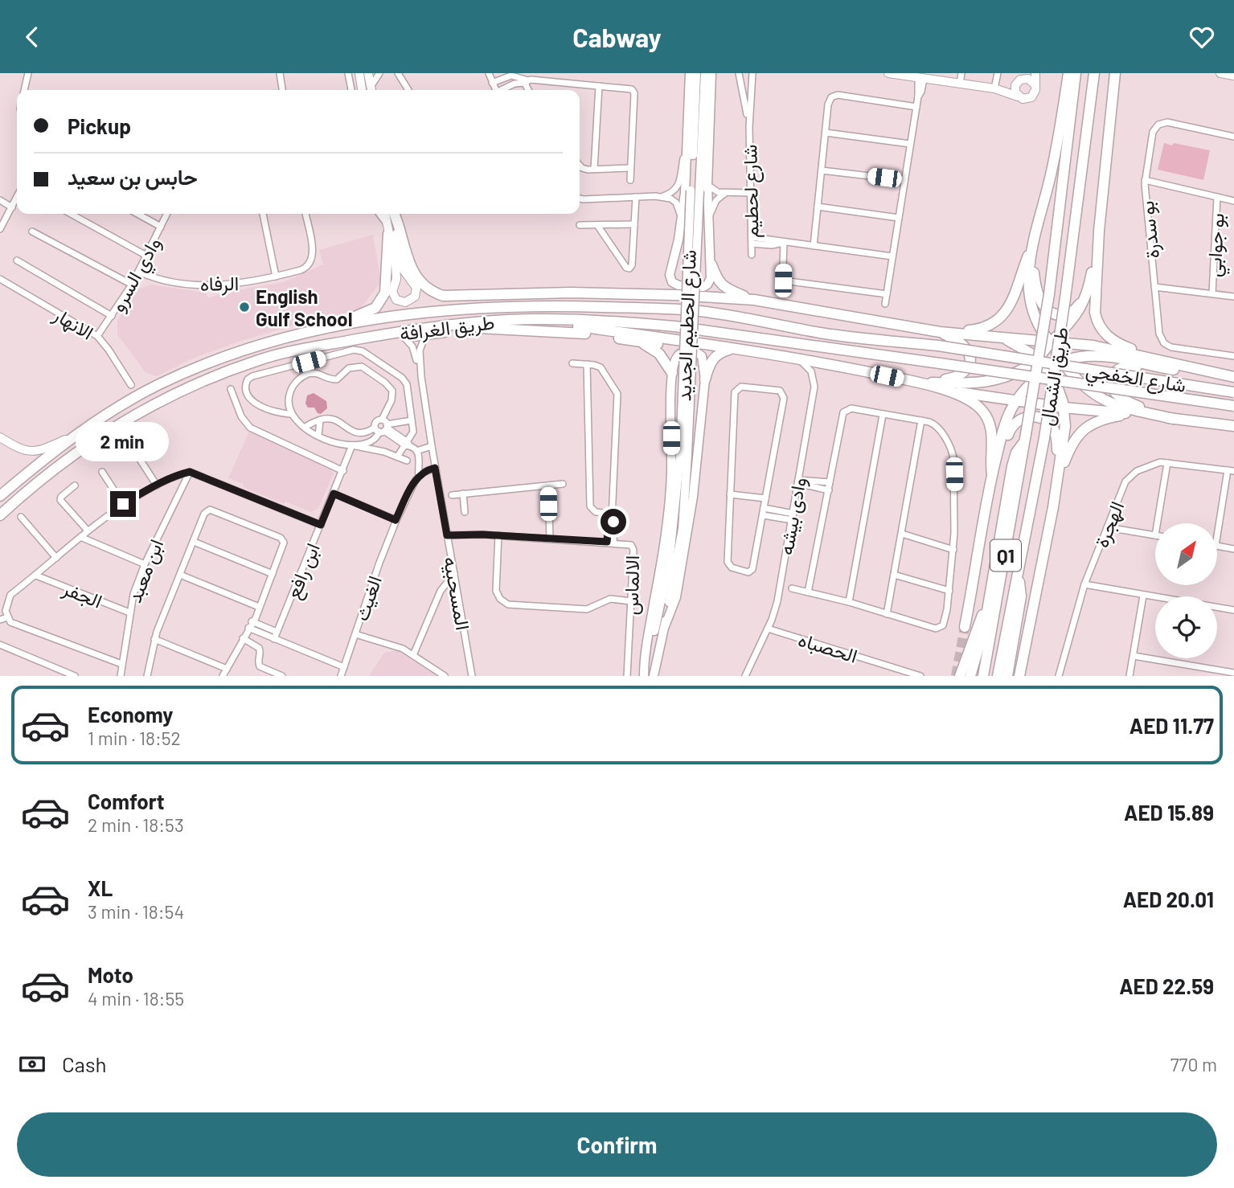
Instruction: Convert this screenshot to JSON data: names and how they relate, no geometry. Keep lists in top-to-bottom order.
{
  "streets": {
    "highway": [
      "طريق الغرافة",
      "طريق الشمال",
      "شارع الخفجي",
      "Q1"
    ],
    "main road": ["شارع الحطيم الجديد"],
    "street": [
      "شارع لحطيم",
      "بو سدرة",
      "بو جوابي",
      "وادي السرو",
      "الرفاه",
      "الانهار",
      "وادى بيشه",
      "الهجرة",
      "ابن معبد",
      "ابن رافع",
      "الالماس",
      "المسحبيه",
      "الجفر",
      "الغيث",
      "الحصباه"
    ]
  },
  "crossings": [
    ["وادي السرو", "الرفاه"],
    ["وادي السرو", "الانهار"],
    ["طريق الغرافة", "شارع الخفجي"],
    ["وادى بيشه", "الحصباه"],
    ["ابن معبد", "الجفر"],
    ["الالماس", "المسحبيه"]
  ],
  "places": ["English Gulf School"],
  "north": "top right",
  "page": {
    "header": "Cabway",
    "banner": ["Pickup", "حابس بن سعيد"],
    "bubble": "2 min",
    "list": [
      {
        "name": "Economy",
        "note": "1 min · 18:52",
        "value": "AED 11.77"
      },
      {
        "name": "Comfort",
        "note": "2 min · 18:53",
        "value": "AED 15.89"
      },
      {
        "name": "XL",
        "note": "3 min · 18:54",
        "value": "AED 20.01"
      },
      {
        "name": "Moto",
        "note": "4 min · 18:55",
        "value": "AED 22.59"
      }
    ],
    "pay": ["Cash", "770 m"],
    "buttons": "Confirm"
  }
}
